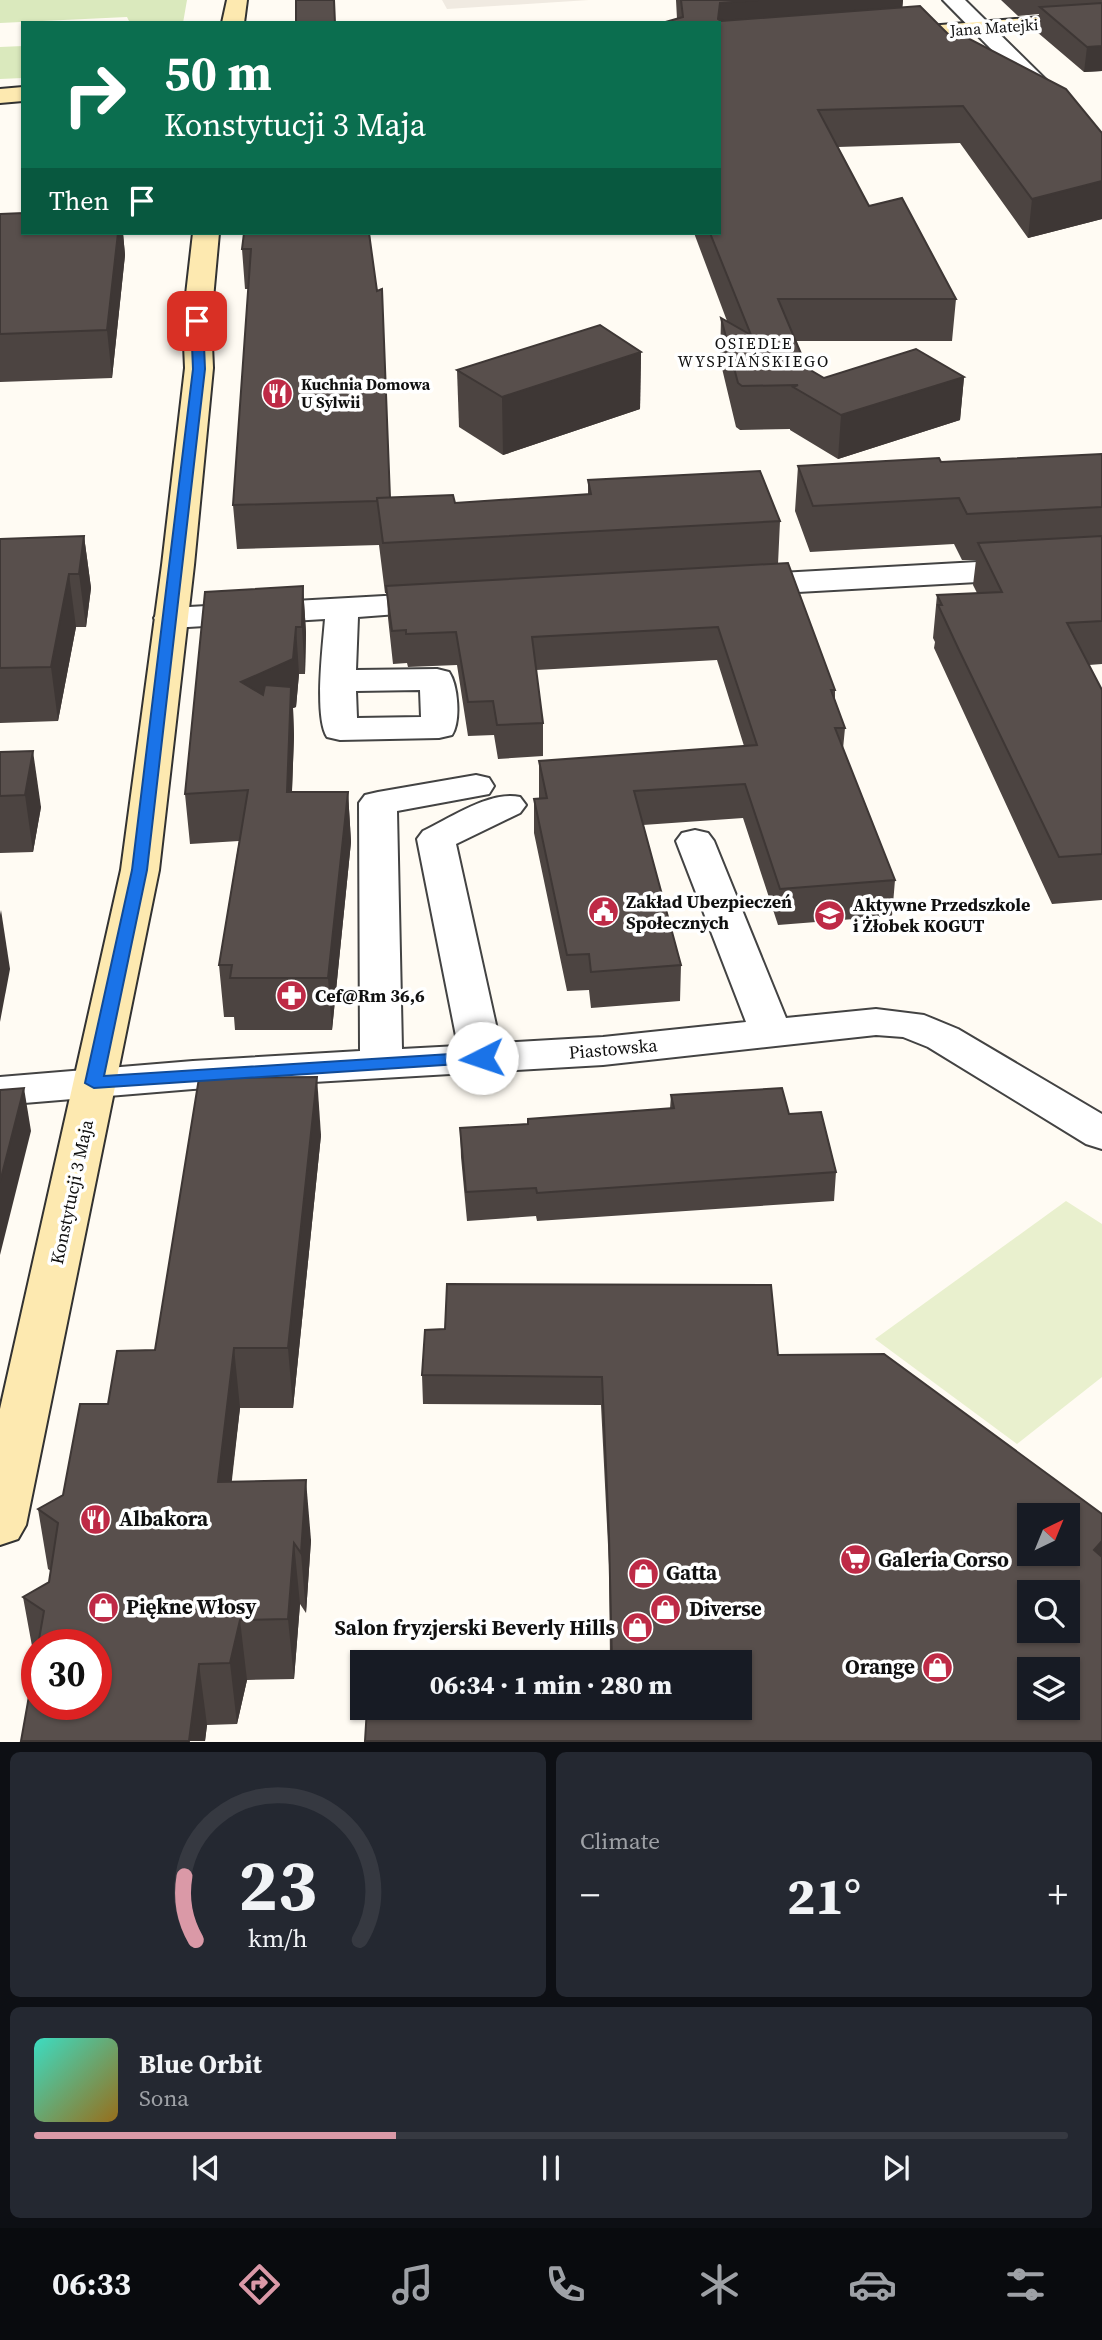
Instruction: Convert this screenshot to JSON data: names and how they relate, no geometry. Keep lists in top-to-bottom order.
{
  "streets": {
    "street": ["Jana Matejki", "Piastowska", "Konstytucji 3 Maja"]
  },
  "crossings": [
    ["Piastowska", "Konstytucji 3 Maja"]
  ],
  "districts": ["OSIEDLE WYSPIAŃSKIEGO"],
  "places": {
    "restaurant": ["Kuchnia Domowa U Sylwii", "Albakora"],
    "public building": ["Zakład Ubezpieczeń Społecznych"],
    "school or university": ["Aktywne Przedszkole i Żłobek KOGUT"],
    "pharmacy": ["Cef@Rm 36,6"],
    "supermarket": ["Galeria Corso"],
    "shop": [
      "Gatta",
      "Piękne Włosy",
      "Diverse",
      "Salon fryzjerski Beverly Hills",
      "Orange"
    ]
  },
  "north": "top right",
  "page": {
    "turn": ["50 m", "Konstytucji 3 Maja"],
    "then": "Then",
    "limit": "30",
    "trip": "06:34 · 1 min · 280 m",
    "tile": "Climate",
    "heat": ["−", "21°", "+"],
    "song": ["Blue Orbit", "Sona"],
    "tabs": "06:33",
    "gauge": ["23", "km/h"]
  }
}
